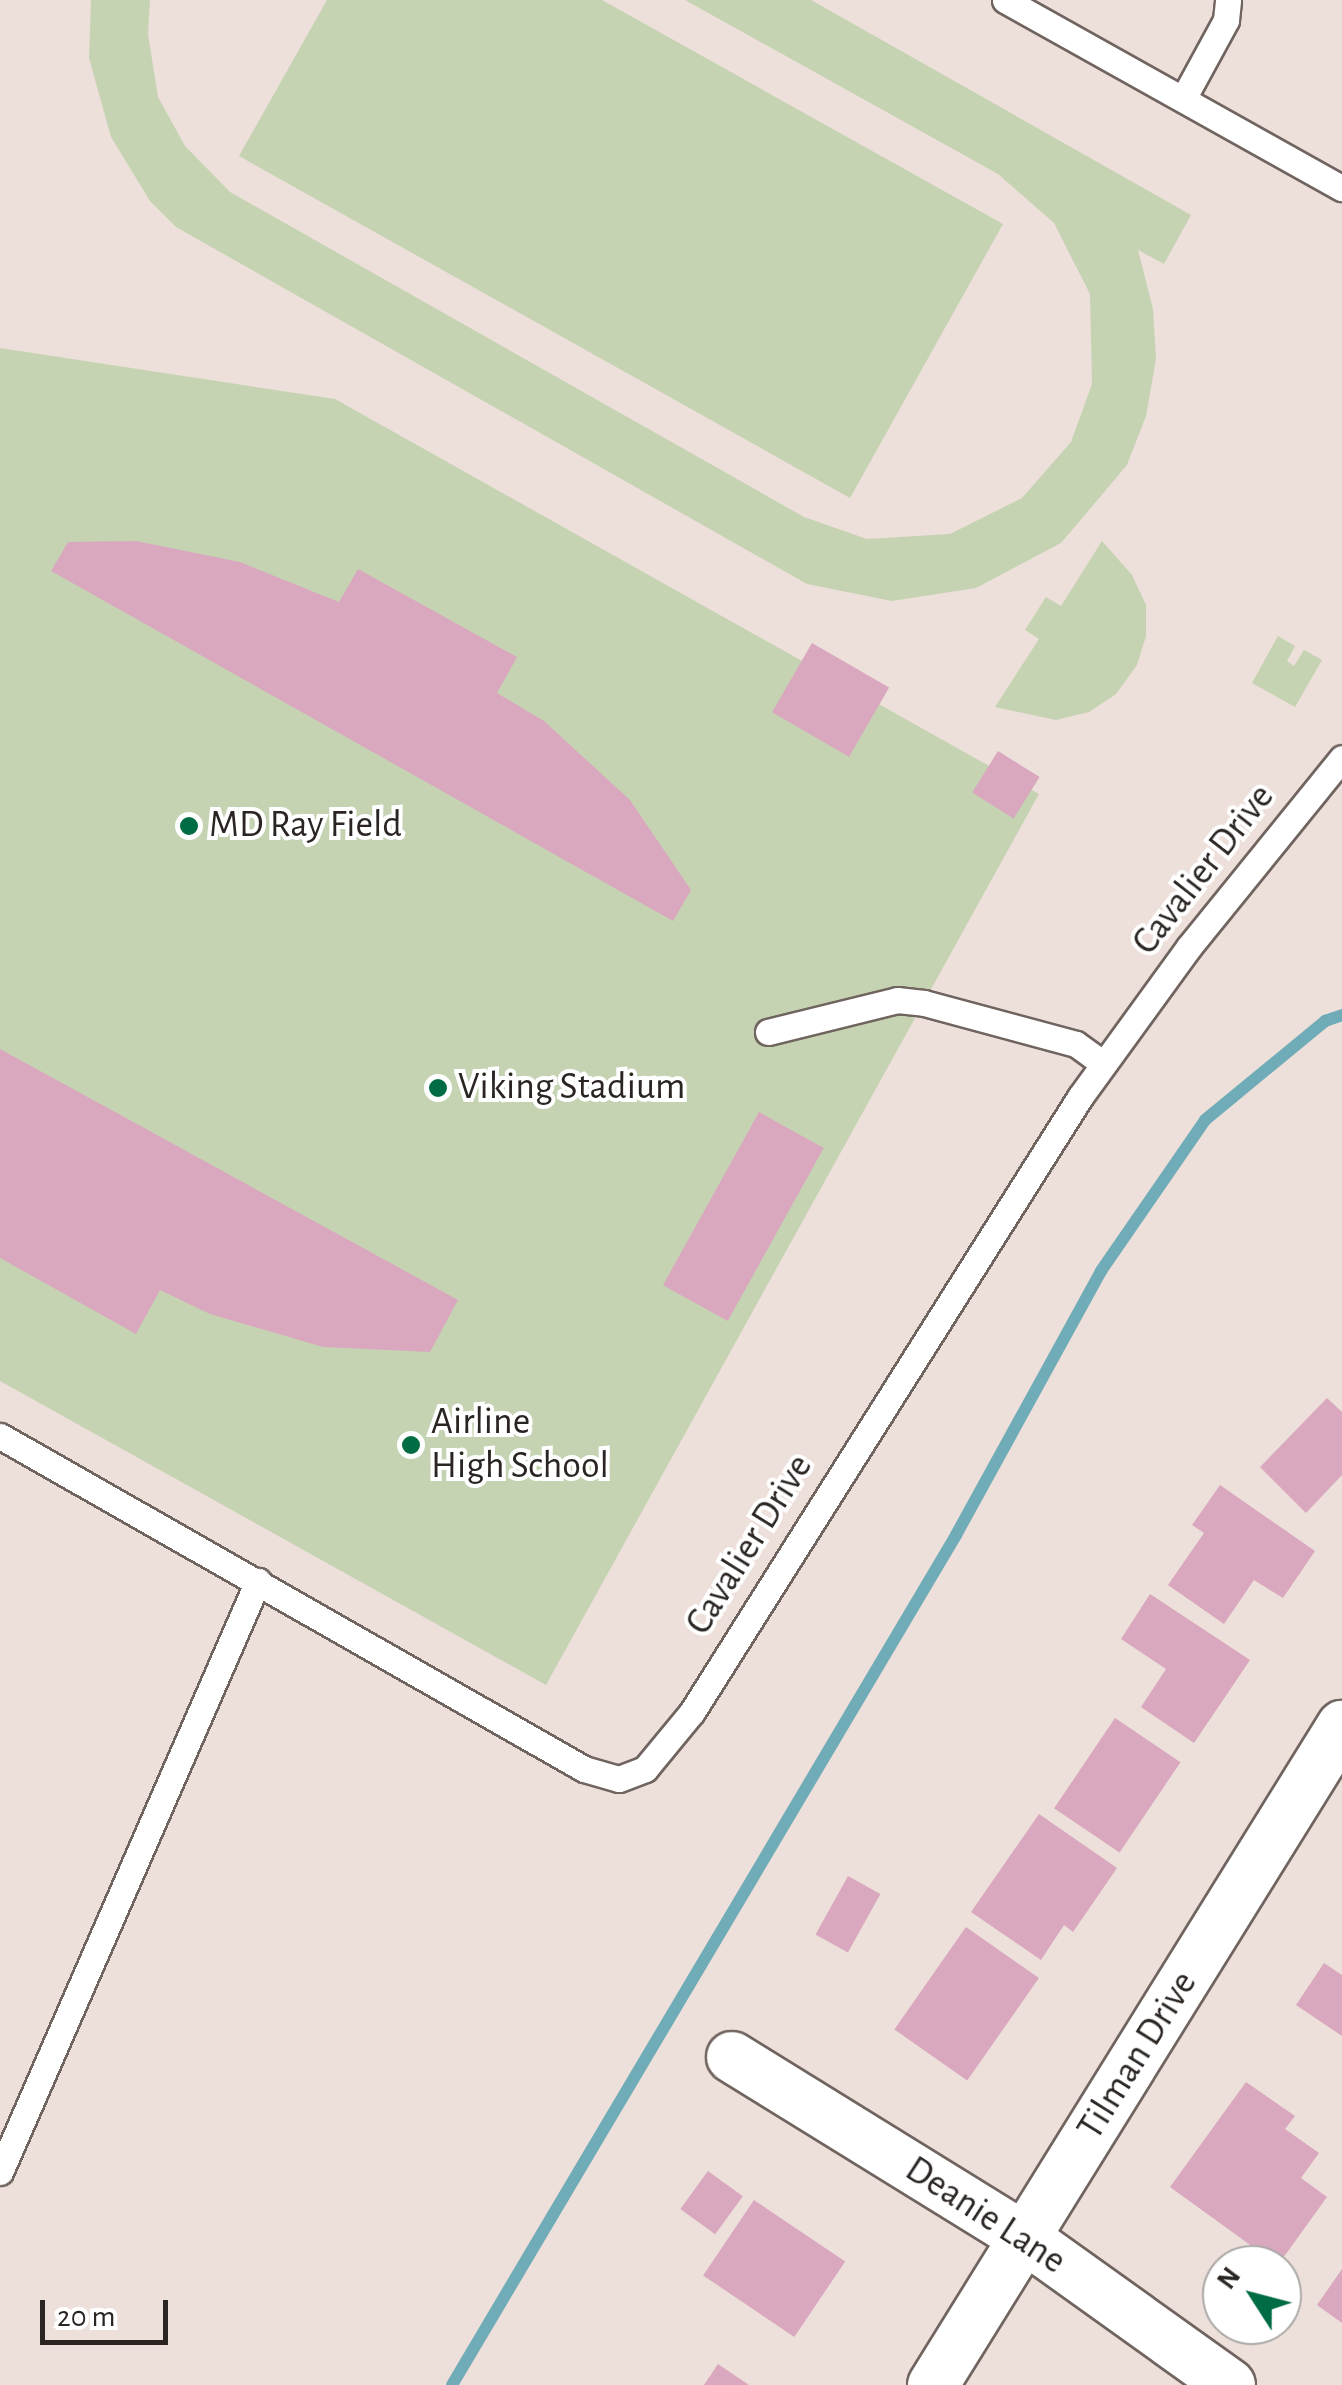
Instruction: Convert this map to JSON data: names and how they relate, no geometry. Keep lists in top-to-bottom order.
{
  "streets": {
    "street": ["Tilman Drive", "Deanie Lane"],
    "lane": ["Cavalier Drive"]
  },
  "crossings": [
    ["Tilman Drive", "Deanie Lane"]
  ],
  "places": ["MD Ray Field", "Viking Stadium", "Airline High School"],
  "scale_bar": "20 m",
  "north": "top left"
}
